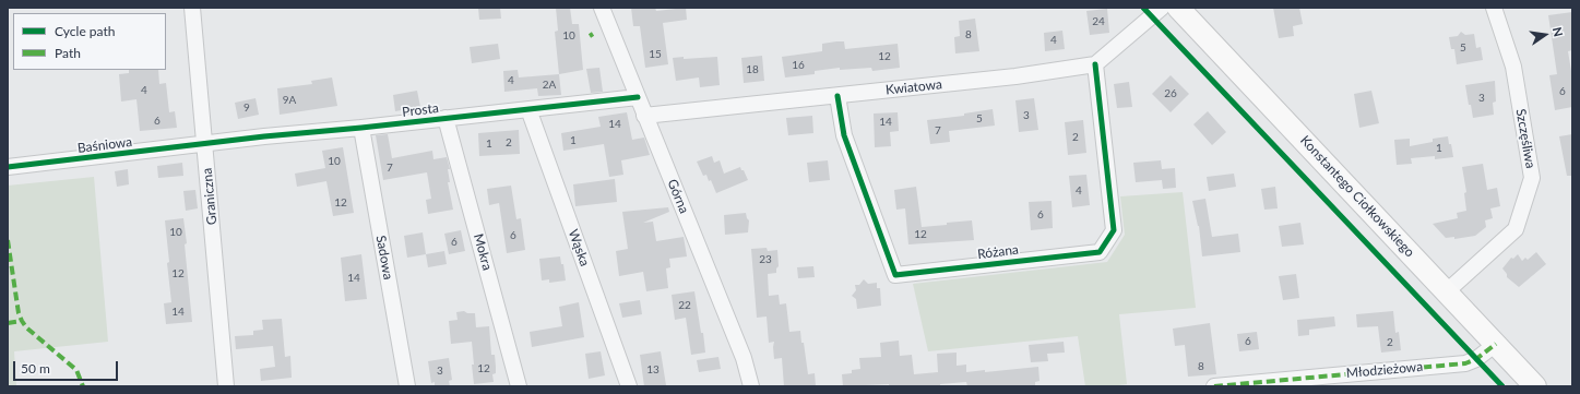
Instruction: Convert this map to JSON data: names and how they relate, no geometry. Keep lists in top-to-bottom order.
{
  "streets": {
    "street": [
      "Kwiatowa",
      "Prosta",
      "Szczęśliwa",
      "Baśniowa",
      "Graniczna",
      "Górna",
      "Konstantego Ciołkowskiego",
      "Wąska",
      "Mokra",
      "Różana",
      "Sadowa",
      "Młodzieżowa"
    ]
  },
  "crossings": [
    ["Kwiatowa", "Górna"],
    ["Kwiatowa", "Różana"],
    ["Prosta", "Baśniowa"],
    ["Prosta", "Graniczna"],
    ["Prosta", "Górna"],
    ["Prosta", "Wąska"],
    ["Prosta", "Mokra"],
    ["Prosta", "Sadowa"],
    ["Szczęśliwa", "Konstantego Ciołkowskiego"],
    ["Baśniowa", "Graniczna"],
    ["Konstantego Ciołkowskiego", "Młodzieżowa"]
  ],
  "house_numbers": [
    "24",
    "8",
    "10",
    "4",
    "5",
    "15",
    "12",
    "16",
    "18",
    "4",
    "2A",
    "4",
    "6",
    "26",
    "3",
    "9A",
    "9",
    "3",
    "5",
    "6",
    "14",
    "14",
    "7",
    "2",
    "1",
    "2",
    "1",
    "1",
    "10",
    "7",
    "4",
    "12",
    "6",
    "10",
    "12",
    "6",
    "6",
    "23",
    "12",
    "14",
    "22",
    "14",
    "6",
    "2",
    "8",
    "12",
    "13",
    "3"
  ],
  "legend": ["Cycle path", "Path"],
  "scale_bar": "50 m",
  "north": "right"
}
